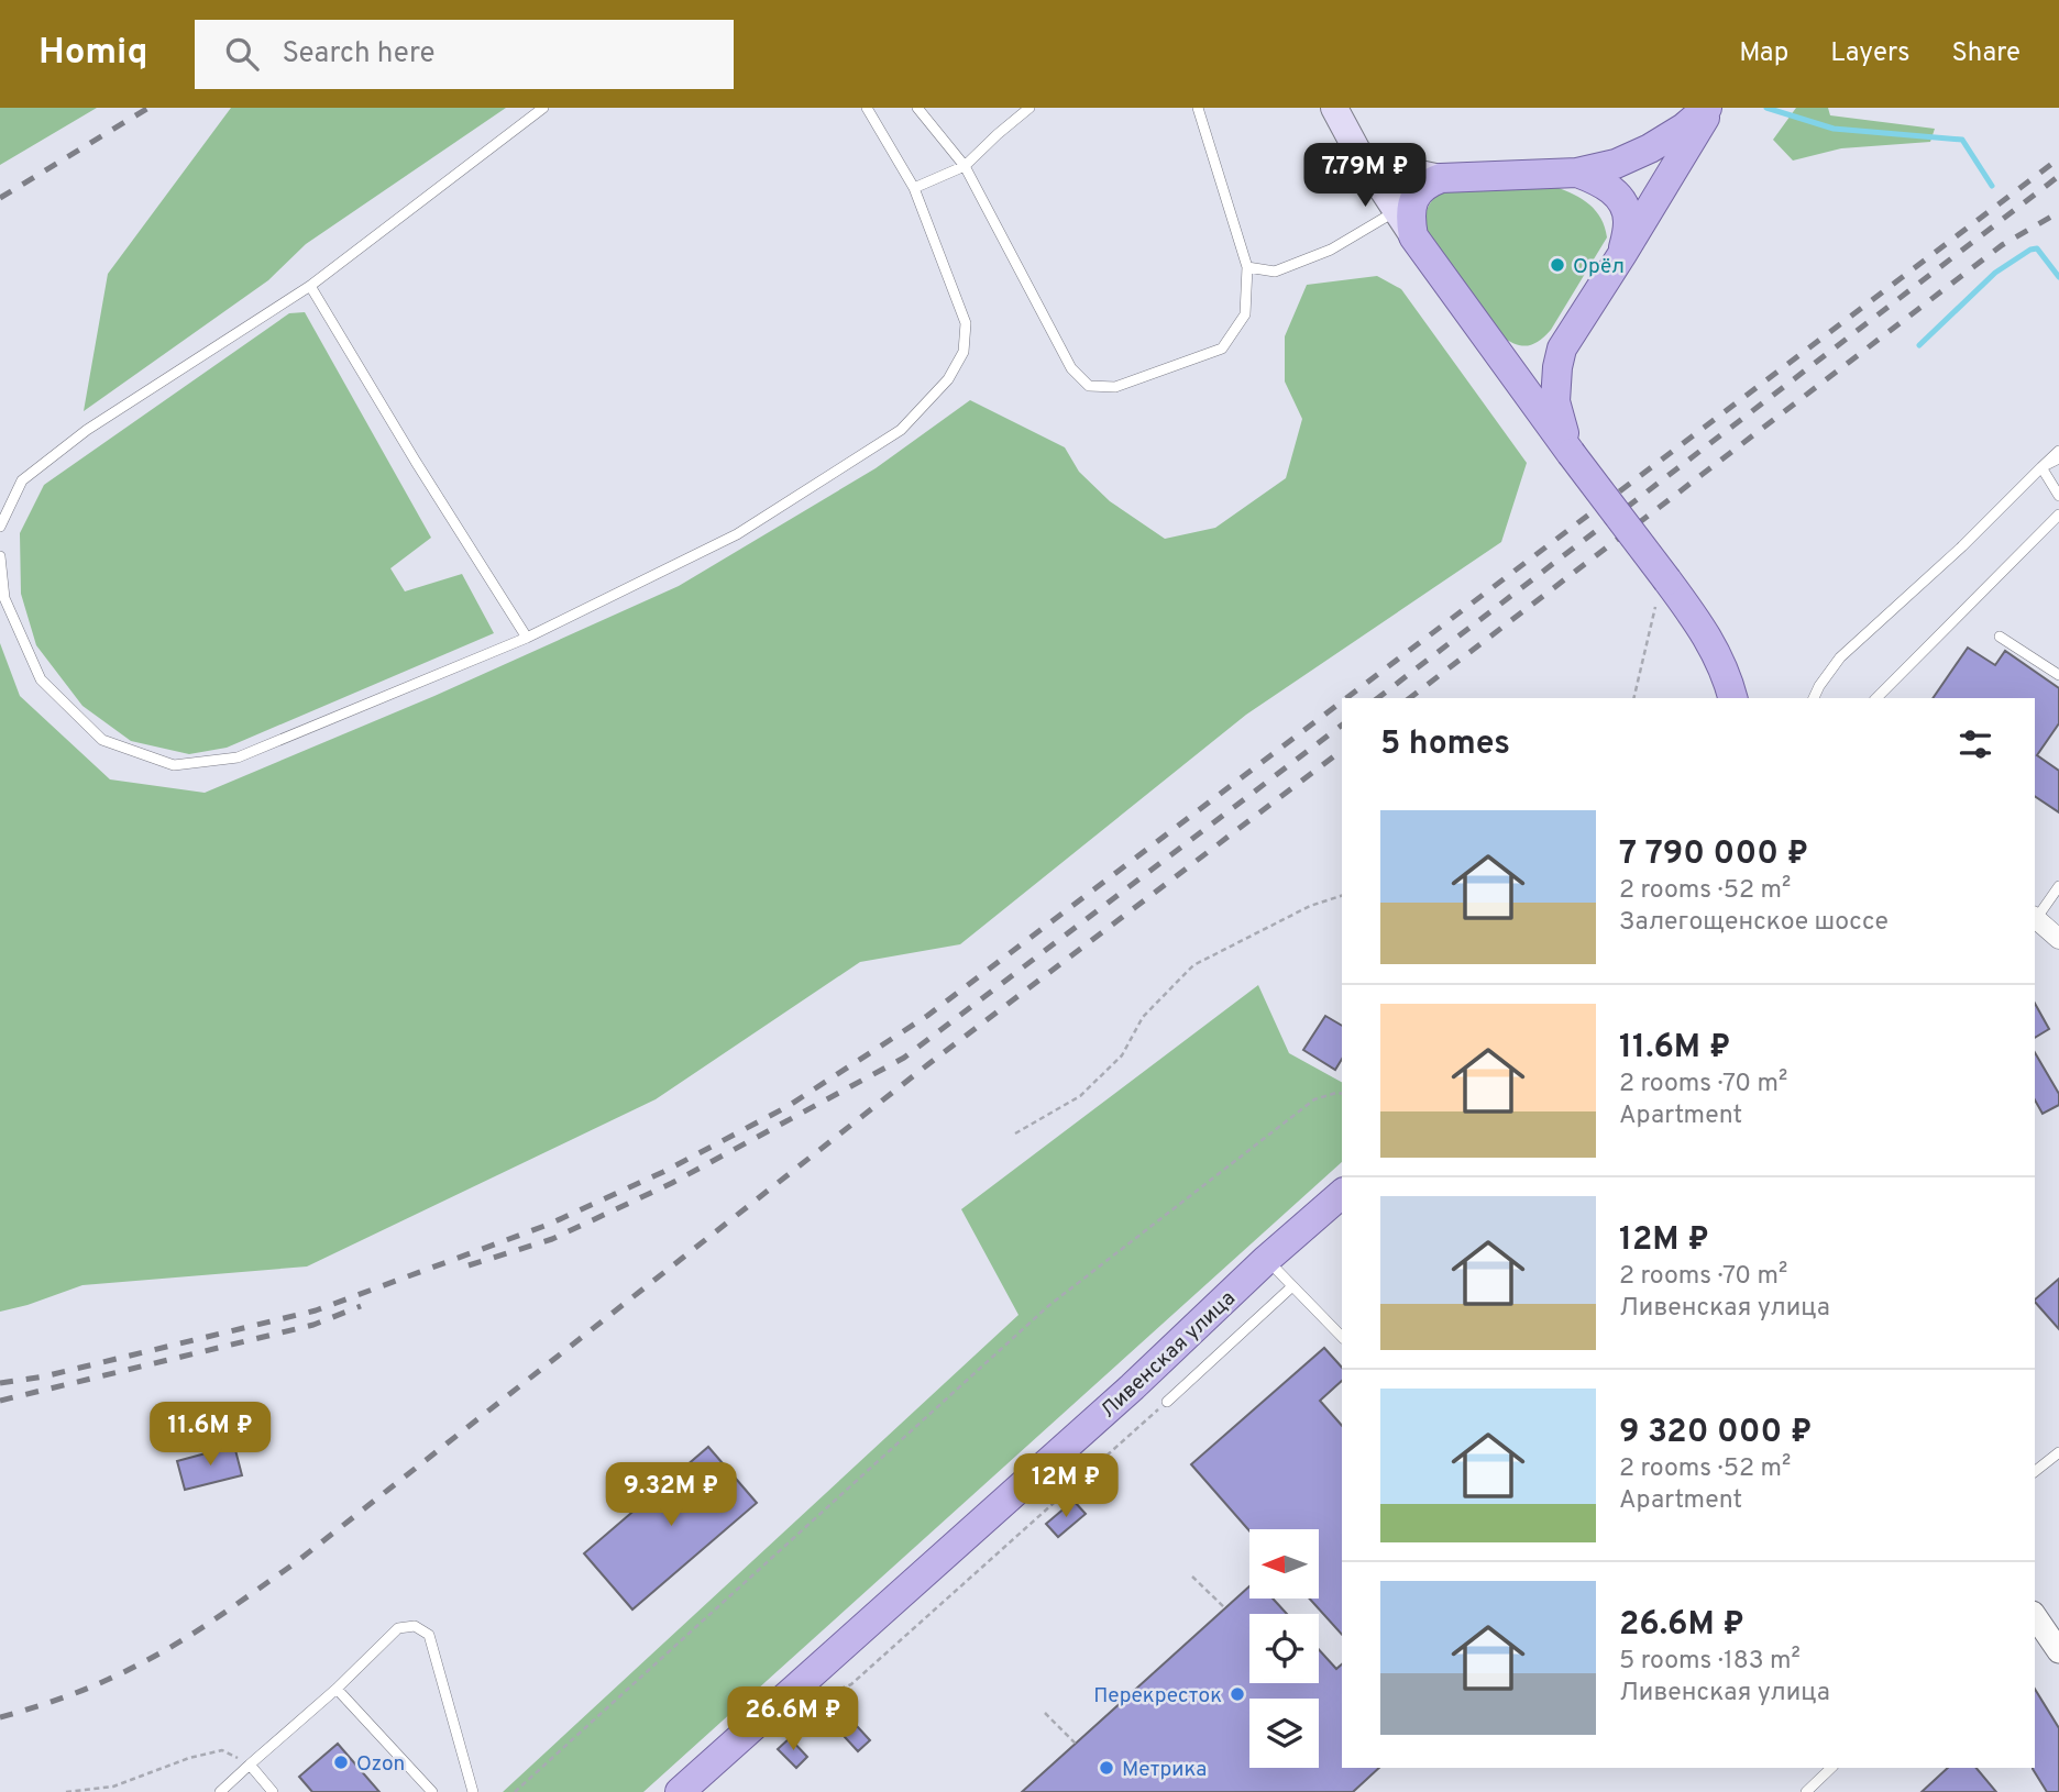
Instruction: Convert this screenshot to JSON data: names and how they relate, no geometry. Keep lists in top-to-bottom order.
{
  "streets": {
    "main road": ["Ливенская улица"]
  },
  "places": [
    "Орёл",
    "Перекресток",
    "Ozon",
    "Метрика"
  ],
  "north": "left",
  "page": {
    "header": "Homiq",
    "search": "Search here",
    "nav": ["Map", "Layers", "Share"],
    "price": [
      "7.79M ₽",
      "11.6M ₽",
      "12M ₽",
      "9.32M ₽",
      "26.6M ₽"
    ],
    "heading": "5 homes",
    "list": [
      {
        "name": "7 790 000 ₽",
        "note": "2 rooms · 52 m² · Залегощенское шоссе"
      },
      {
        "name": "11.6M ₽",
        "note": "2 rooms · 70 m² · Apartment"
      },
      {
        "name": "12M ₽",
        "note": "2 rooms · 70 m² · Ливенская улица"
      },
      {
        "name": "9 320 000 ₽",
        "note": "2 rooms · 52 m² · Apartment"
      },
      {
        "name": "26.6M ₽",
        "note": "5 rooms · 183 m² · Ливенская улица"
      }
    ]
  }
}
